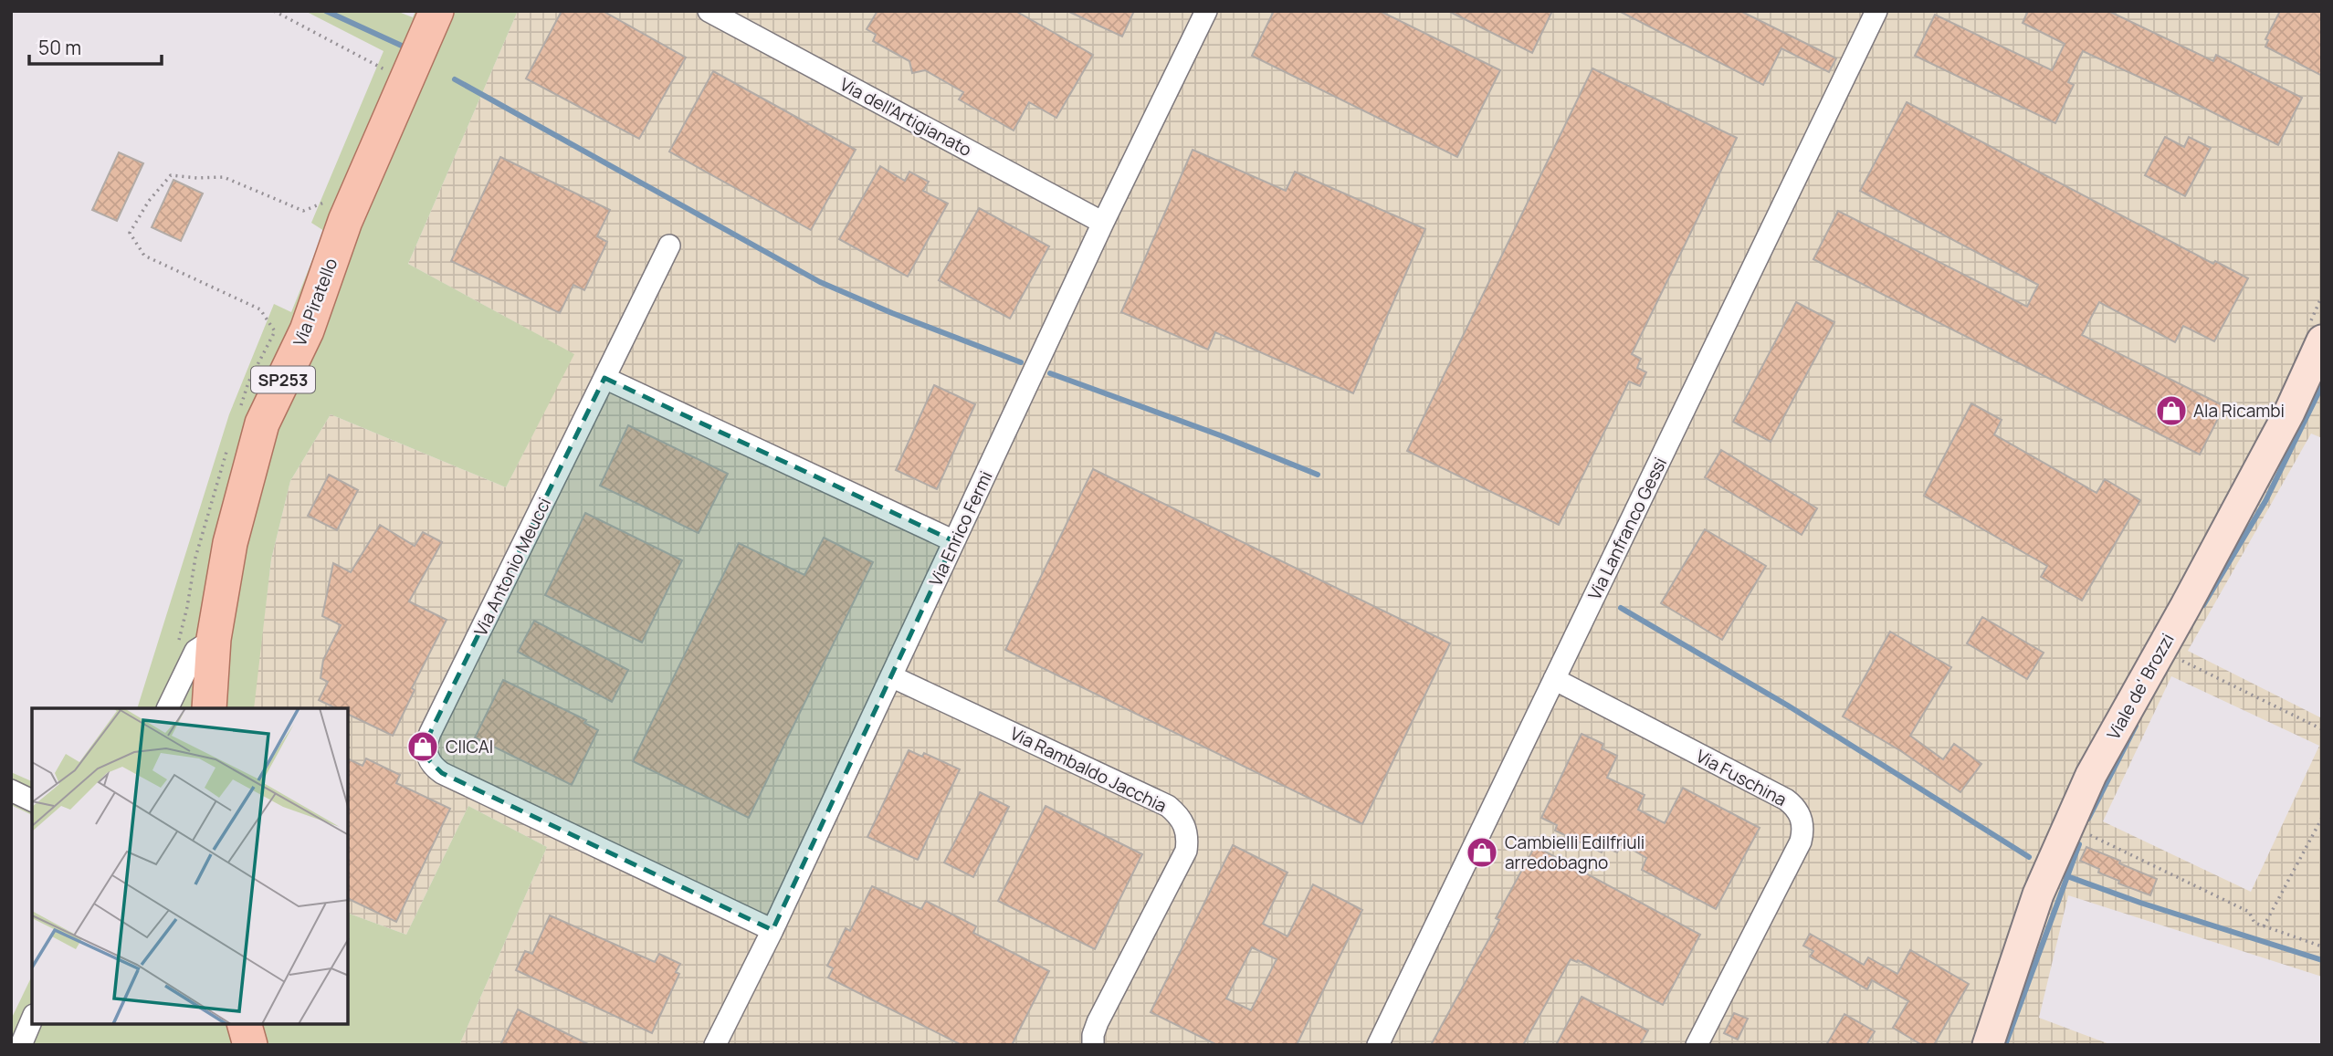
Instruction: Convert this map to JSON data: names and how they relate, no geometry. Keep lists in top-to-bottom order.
{
  "streets": {
    "main road": ["Via Piratello", "SP253"],
    "street": [
      "Via dell'Artigianato",
      "Via Enrico Fermi",
      "Via Lanfranco Gessi",
      "Via Antonio Meucci",
      "Viale de' Brozzi",
      "Via Rambaldo Jacchia",
      "Via Fuschina"
    ]
  },
  "crossings": [
    ["Via dell'Artigianato", "Via Enrico Fermi"],
    ["Via Enrico Fermi", "Via Antonio Meucci"],
    ["Via Enrico Fermi", "Via Rambaldo Jacchia"],
    ["Via Lanfranco Gessi", "Via Fuschina"]
  ],
  "places": {
    "shop": ["Ala Ricambi", "CIICAI", "Cambielli Edilfriuli arredobagno"]
  },
  "scale_bar": "50 m"
}
